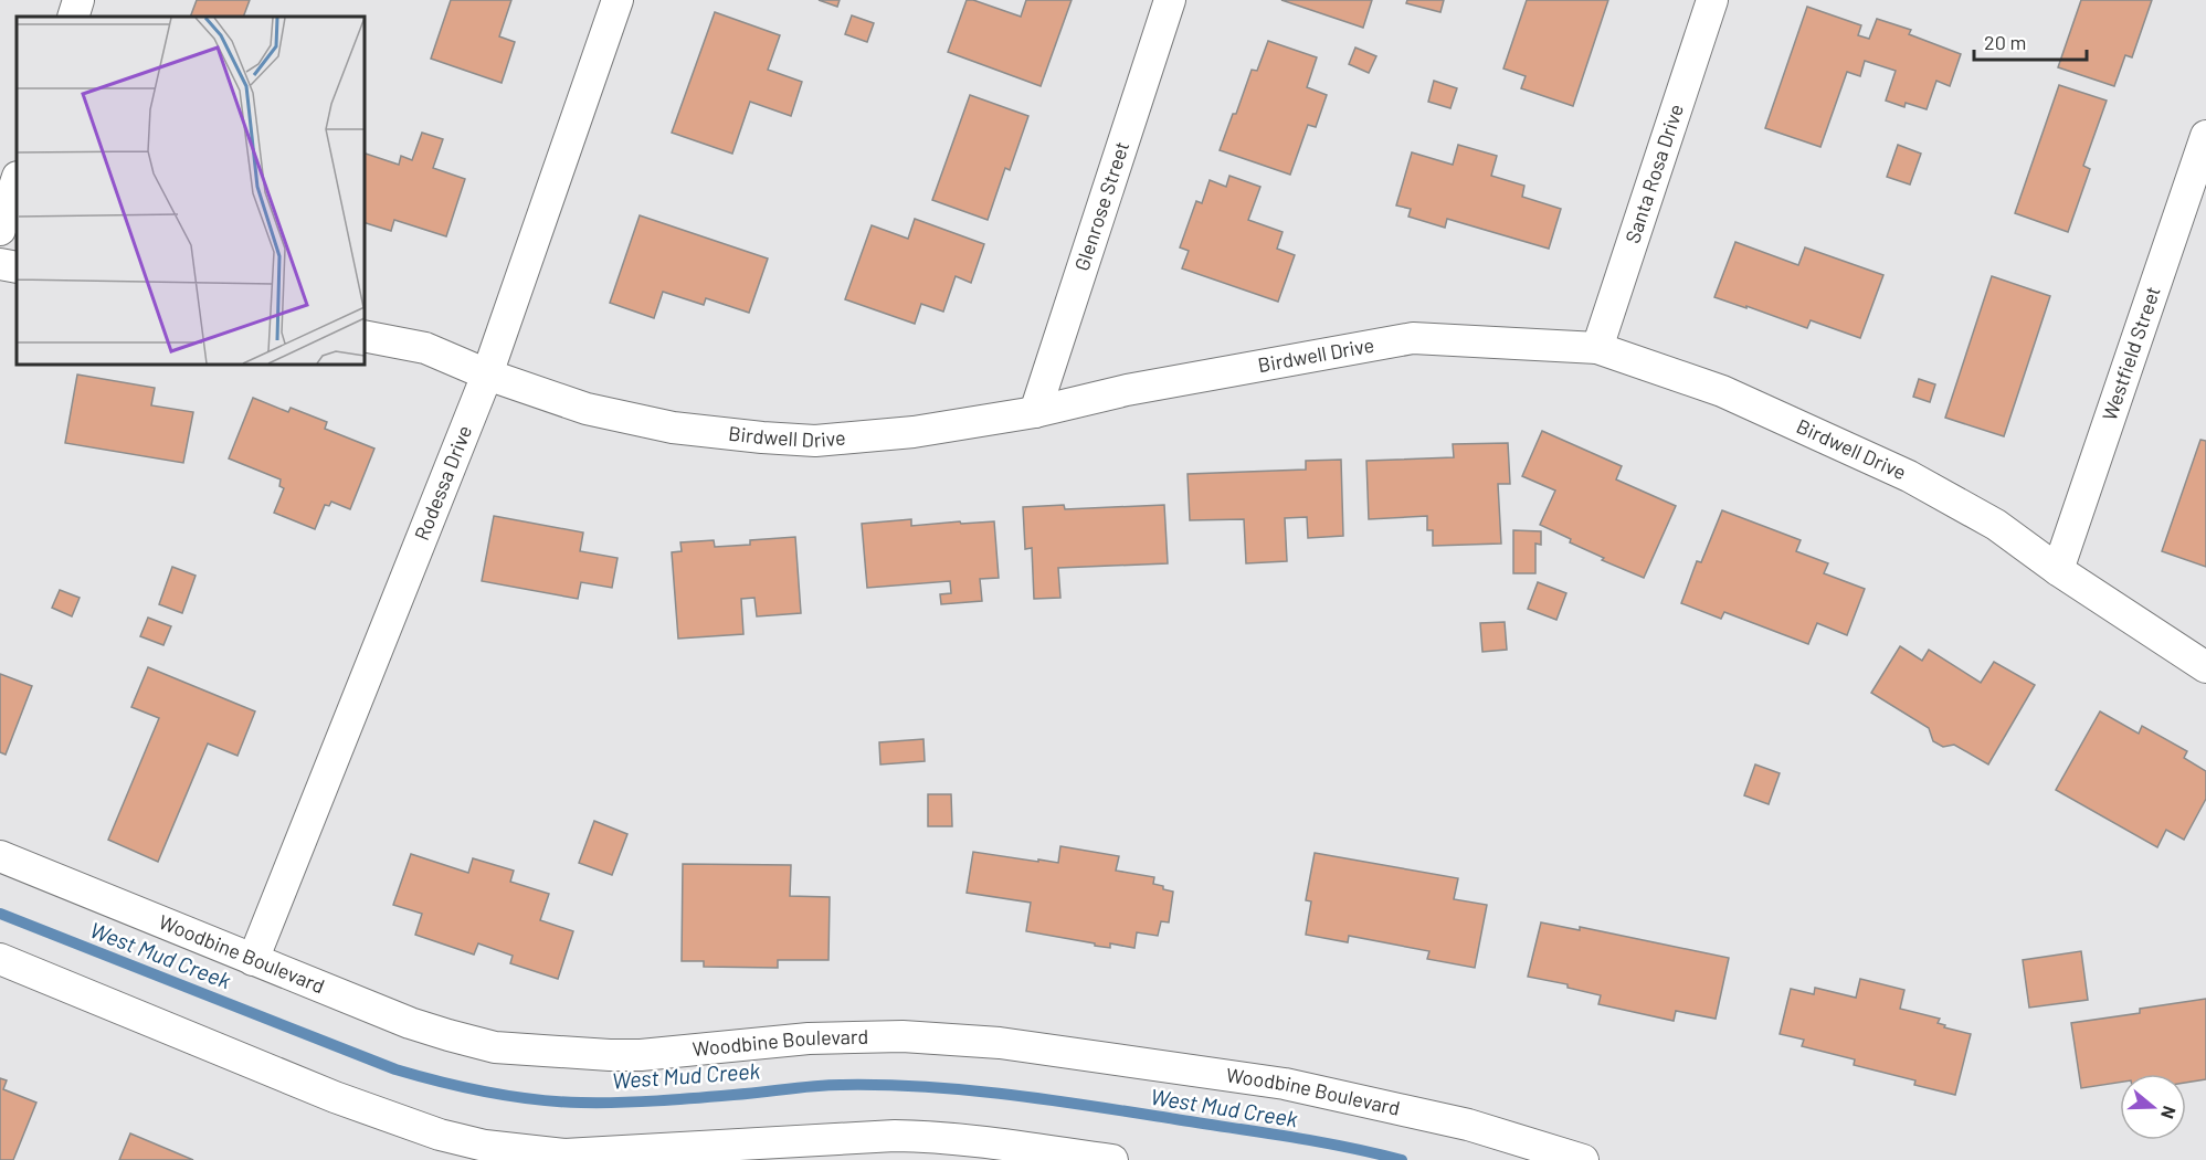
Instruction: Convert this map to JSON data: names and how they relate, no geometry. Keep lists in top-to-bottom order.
{
  "streets": {
    "street": [
      "Santa Rosa Drive",
      "Glenrose Street",
      "Westfield Street",
      "Birdwell Drive",
      "Rodessa Drive",
      "Woodbine Boulevard"
    ]
  },
  "crossings": [
    ["Santa Rosa Drive", "Birdwell Drive"],
    ["Glenrose Street", "Birdwell Drive"],
    ["Westfield Street", "Birdwell Drive"],
    ["Birdwell Drive", "Rodessa Drive"],
    ["Rodessa Drive", "Woodbine Boulevard"]
  ],
  "water": ["West Mud Creek"],
  "scale_bar": "20 m",
  "north": "right"
}
